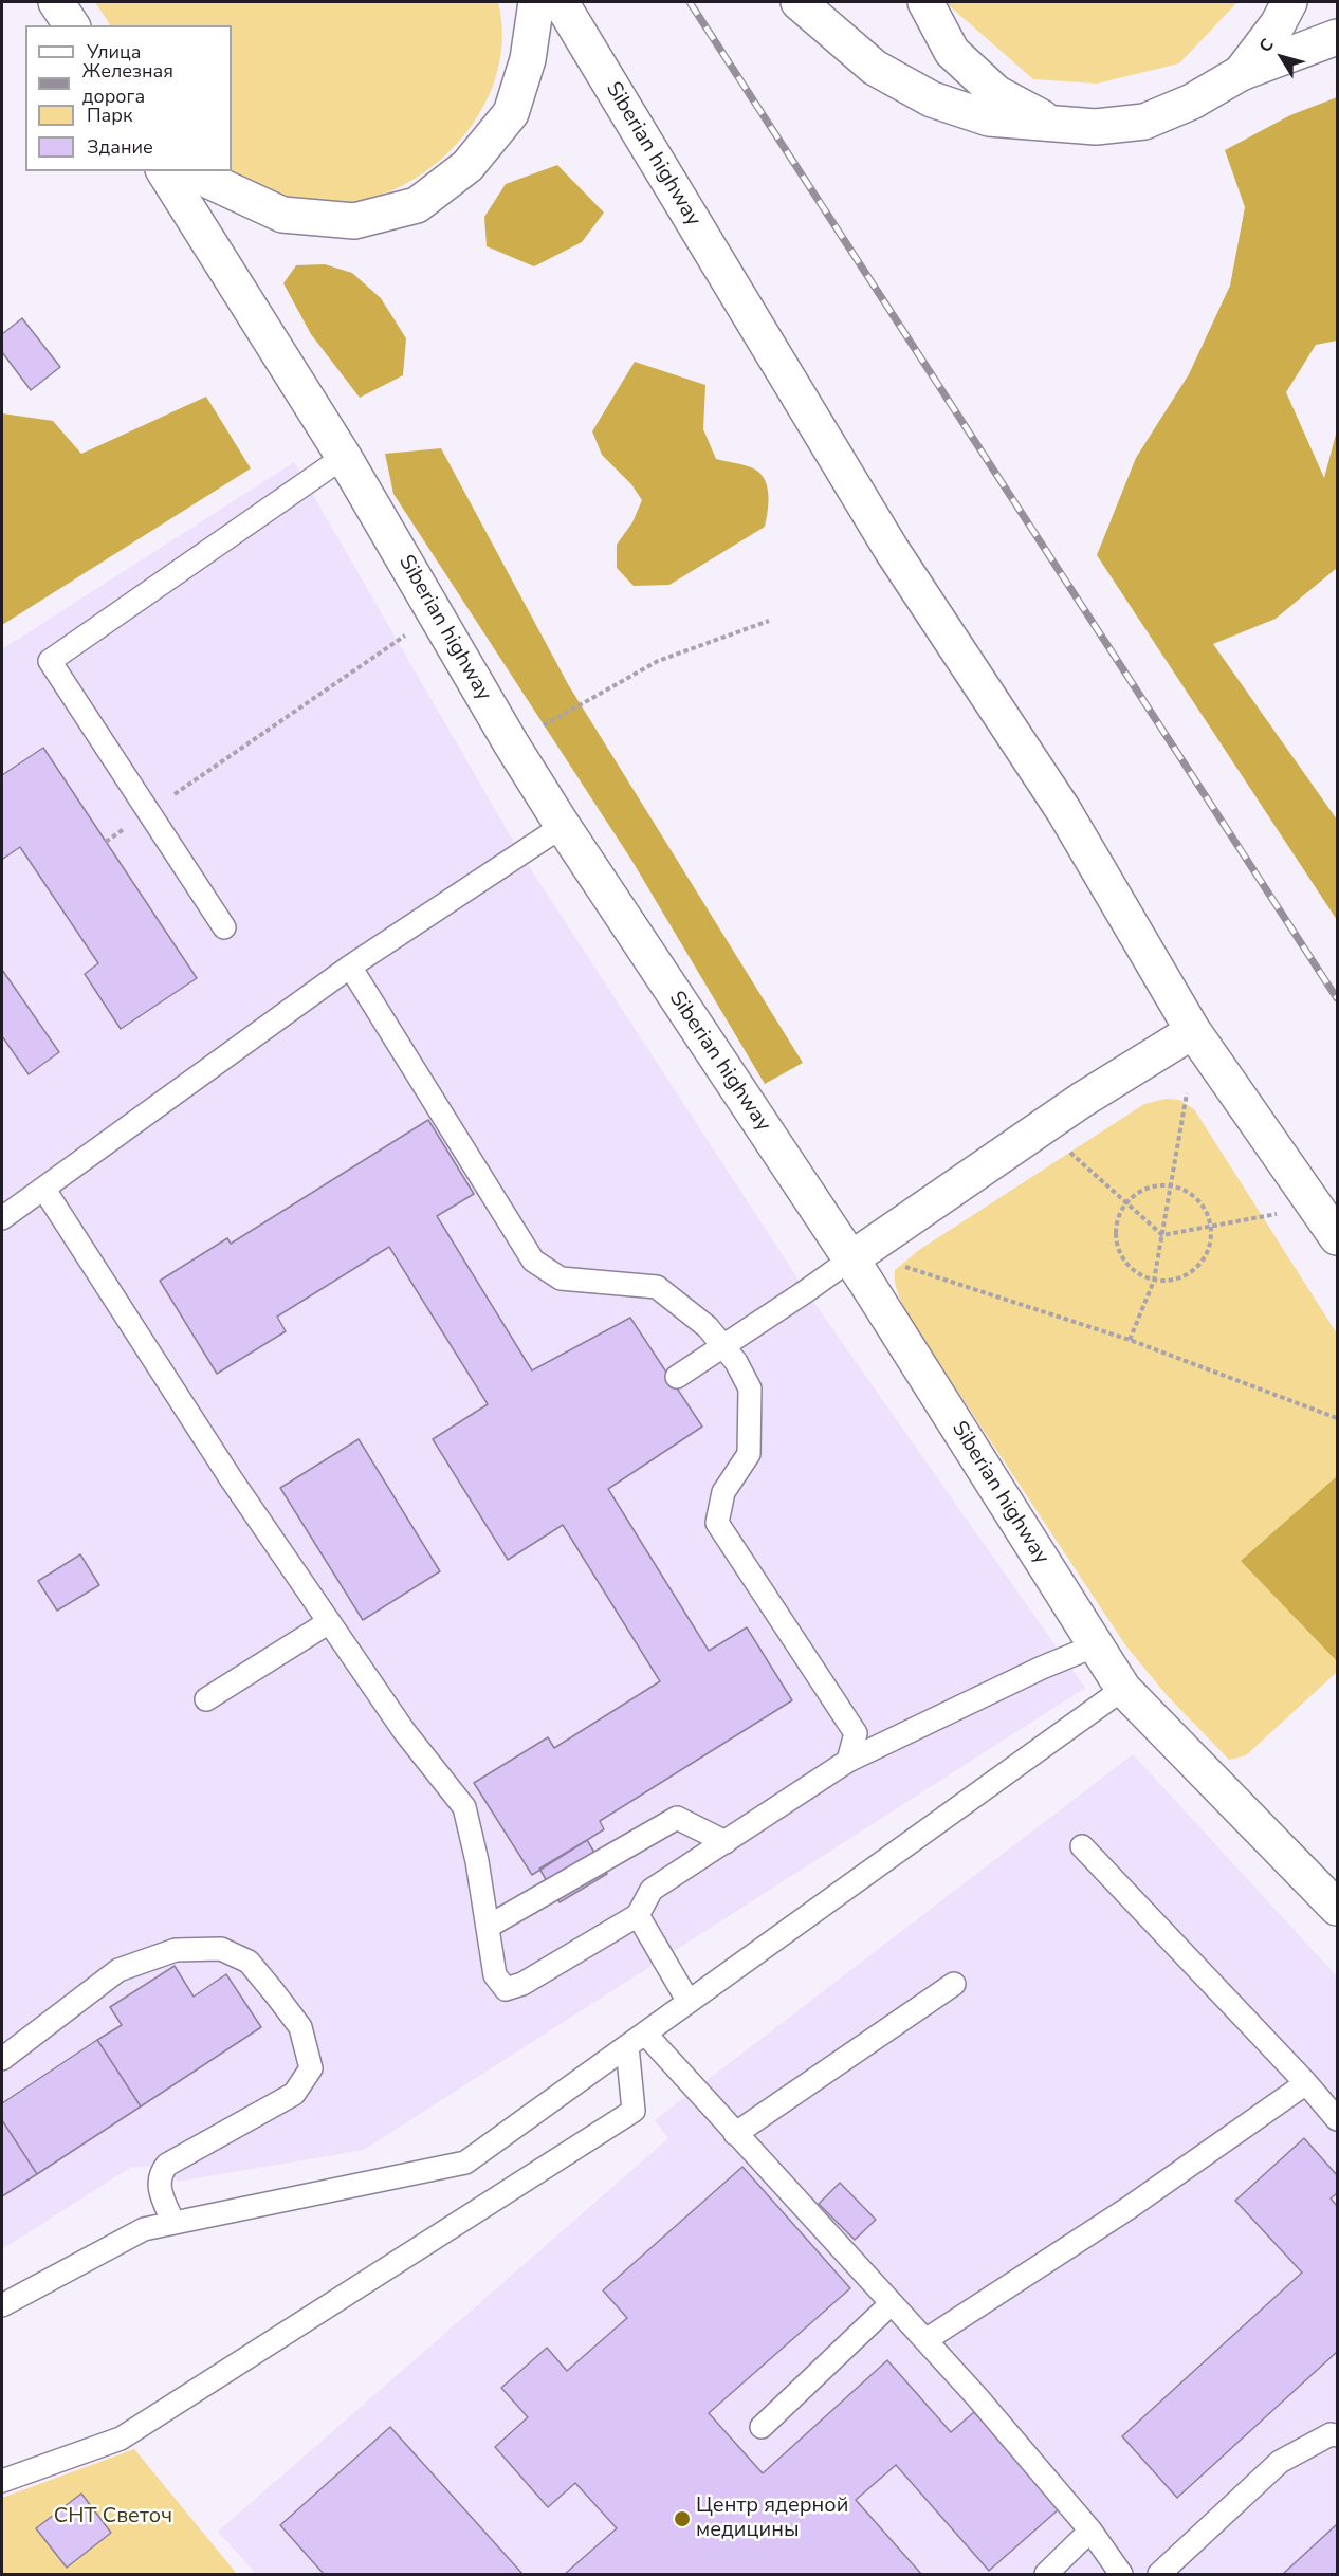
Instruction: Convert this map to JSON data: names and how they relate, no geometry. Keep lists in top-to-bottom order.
{
  "streets": {
    "street": ["Siberian highway"]
  },
  "parks": ["СНТ Светоч"],
  "places": ["Центр ядерной медицины"],
  "legend": [
    "Улица",
    "Железная дорога",
    "Парк",
    "Здание"
  ],
  "north": "top left"
}
